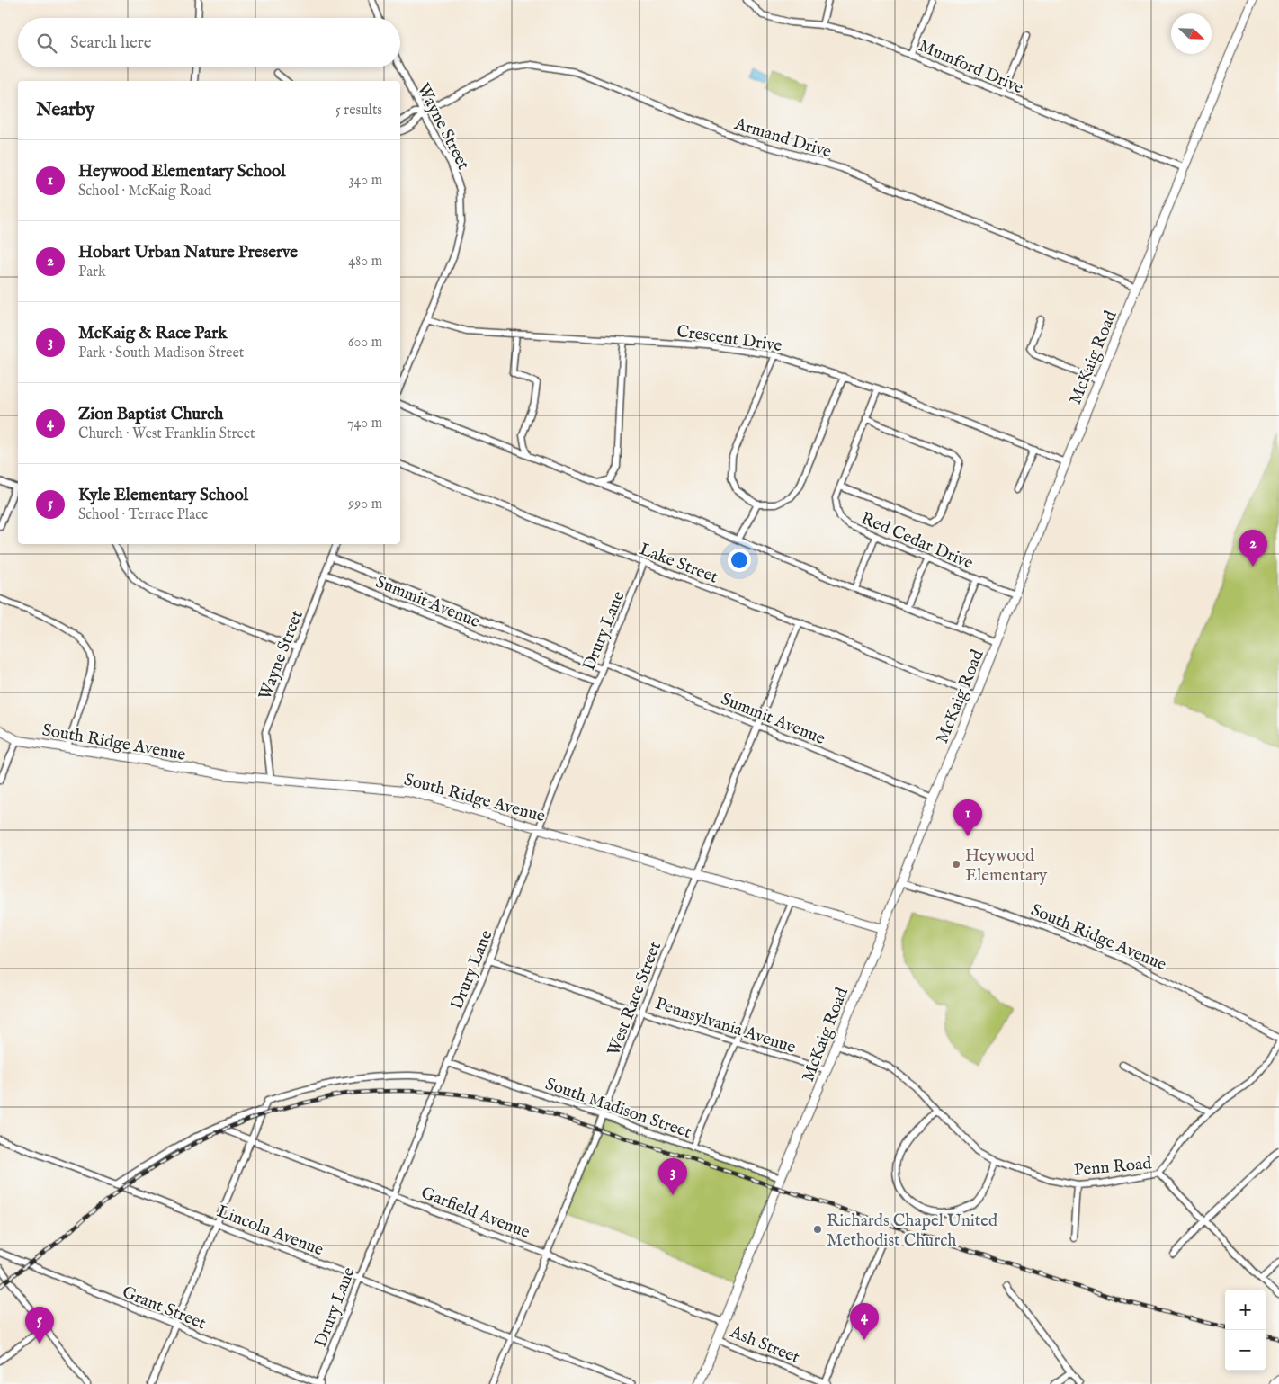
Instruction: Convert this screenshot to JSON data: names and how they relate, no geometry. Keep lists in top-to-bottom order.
{
  "streets": {
    "street": [
      "Mumford Drive",
      "Wayne Street",
      "Armand Drive",
      "Crescent Drive",
      "McKaig Road",
      "Red Cedar Drive",
      "Lake Street",
      "Summit Avenue",
      "Drury Lane",
      "South Ridge Avenue",
      "West Race Street",
      "Pennsylvania Avenue",
      "South Madison Street",
      "Penn Road",
      "Garfield Avenue",
      "Lincoln Avenue",
      "Grant Street",
      "Ash Street"
    ]
  },
  "crossings": [
    ["Mumford Drive", "McKaig Road"],
    ["Wayne Street", "Armand Drive"],
    ["Wayne Street", "Crescent Drive"],
    ["Wayne Street", "Summit Avenue"],
    ["Wayne Street", "South Ridge Avenue"],
    ["Armand Drive", "McKaig Road"],
    ["Crescent Drive", "McKaig Road"],
    ["Crescent Drive", "Red Cedar Drive"],
    ["McKaig Road", "Red Cedar Drive"],
    ["McKaig Road", "Lake Street"],
    ["McKaig Road", "Summit Avenue"],
    ["McKaig Road", "South Ridge Avenue"],
    ["McKaig Road", "Pennsylvania Avenue"],
    ["McKaig Road", "South Madison Street"],
    ["McKaig Road", "Penn Road"],
    ["McKaig Road", "Garfield Avenue"],
    ["McKaig Road", "Ash Street"],
    ["Lake Street", "Drury Lane"],
    ["Lake Street", "West Race Street"],
    ["Summit Avenue", "Drury Lane"],
    ["Summit Avenue", "West Race Street"],
    ["Drury Lane", "South Ridge Avenue"],
    ["Drury Lane", "Pennsylvania Avenue"],
    ["Drury Lane", "South Madison Street"],
    ["Drury Lane", "Garfield Avenue"],
    ["Drury Lane", "Lincoln Avenue"],
    ["Drury Lane", "Grant Street"],
    ["South Ridge Avenue", "West Race Street"],
    ["West Race Street", "Pennsylvania Avenue"],
    ["West Race Street", "South Madison Street"],
    ["West Race Street", "Garfield Avenue"],
    ["West Race Street", "Lincoln Avenue"]
  ],
  "places": ["Heywood Elementary", "Richards Chapel United Methodist Church"],
  "north": "bottom right",
  "page": {
    "search": "Search here",
    "heading": ["Nearby", "5 results"],
    "list": [
      {
        "mark": "1",
        "name": "Heywood Elementary School",
        "note": "School · McKaig Road",
        "value": "340 m"
      },
      {
        "mark": "2",
        "name": "Hobart Urban Nature Preserve",
        "note": "Park",
        "value": "480 m"
      },
      {
        "mark": "3",
        "name": "McKaig & Race Park",
        "note": "Park · South Madison Street",
        "value": "600 m"
      },
      {
        "mark": "4",
        "name": "Zion Baptist Church",
        "note": "Church · West Franklin Street",
        "value": "740 m"
      },
      {
        "mark": "5",
        "name": "Kyle Elementary School",
        "note": "School · Terrace Place",
        "value": "990 m"
      }
    ],
    "pins": [
      "2",
      "1",
      "3",
      "4",
      "5"
    ],
    "map_buttons": ["+", "−"]
  }
}
